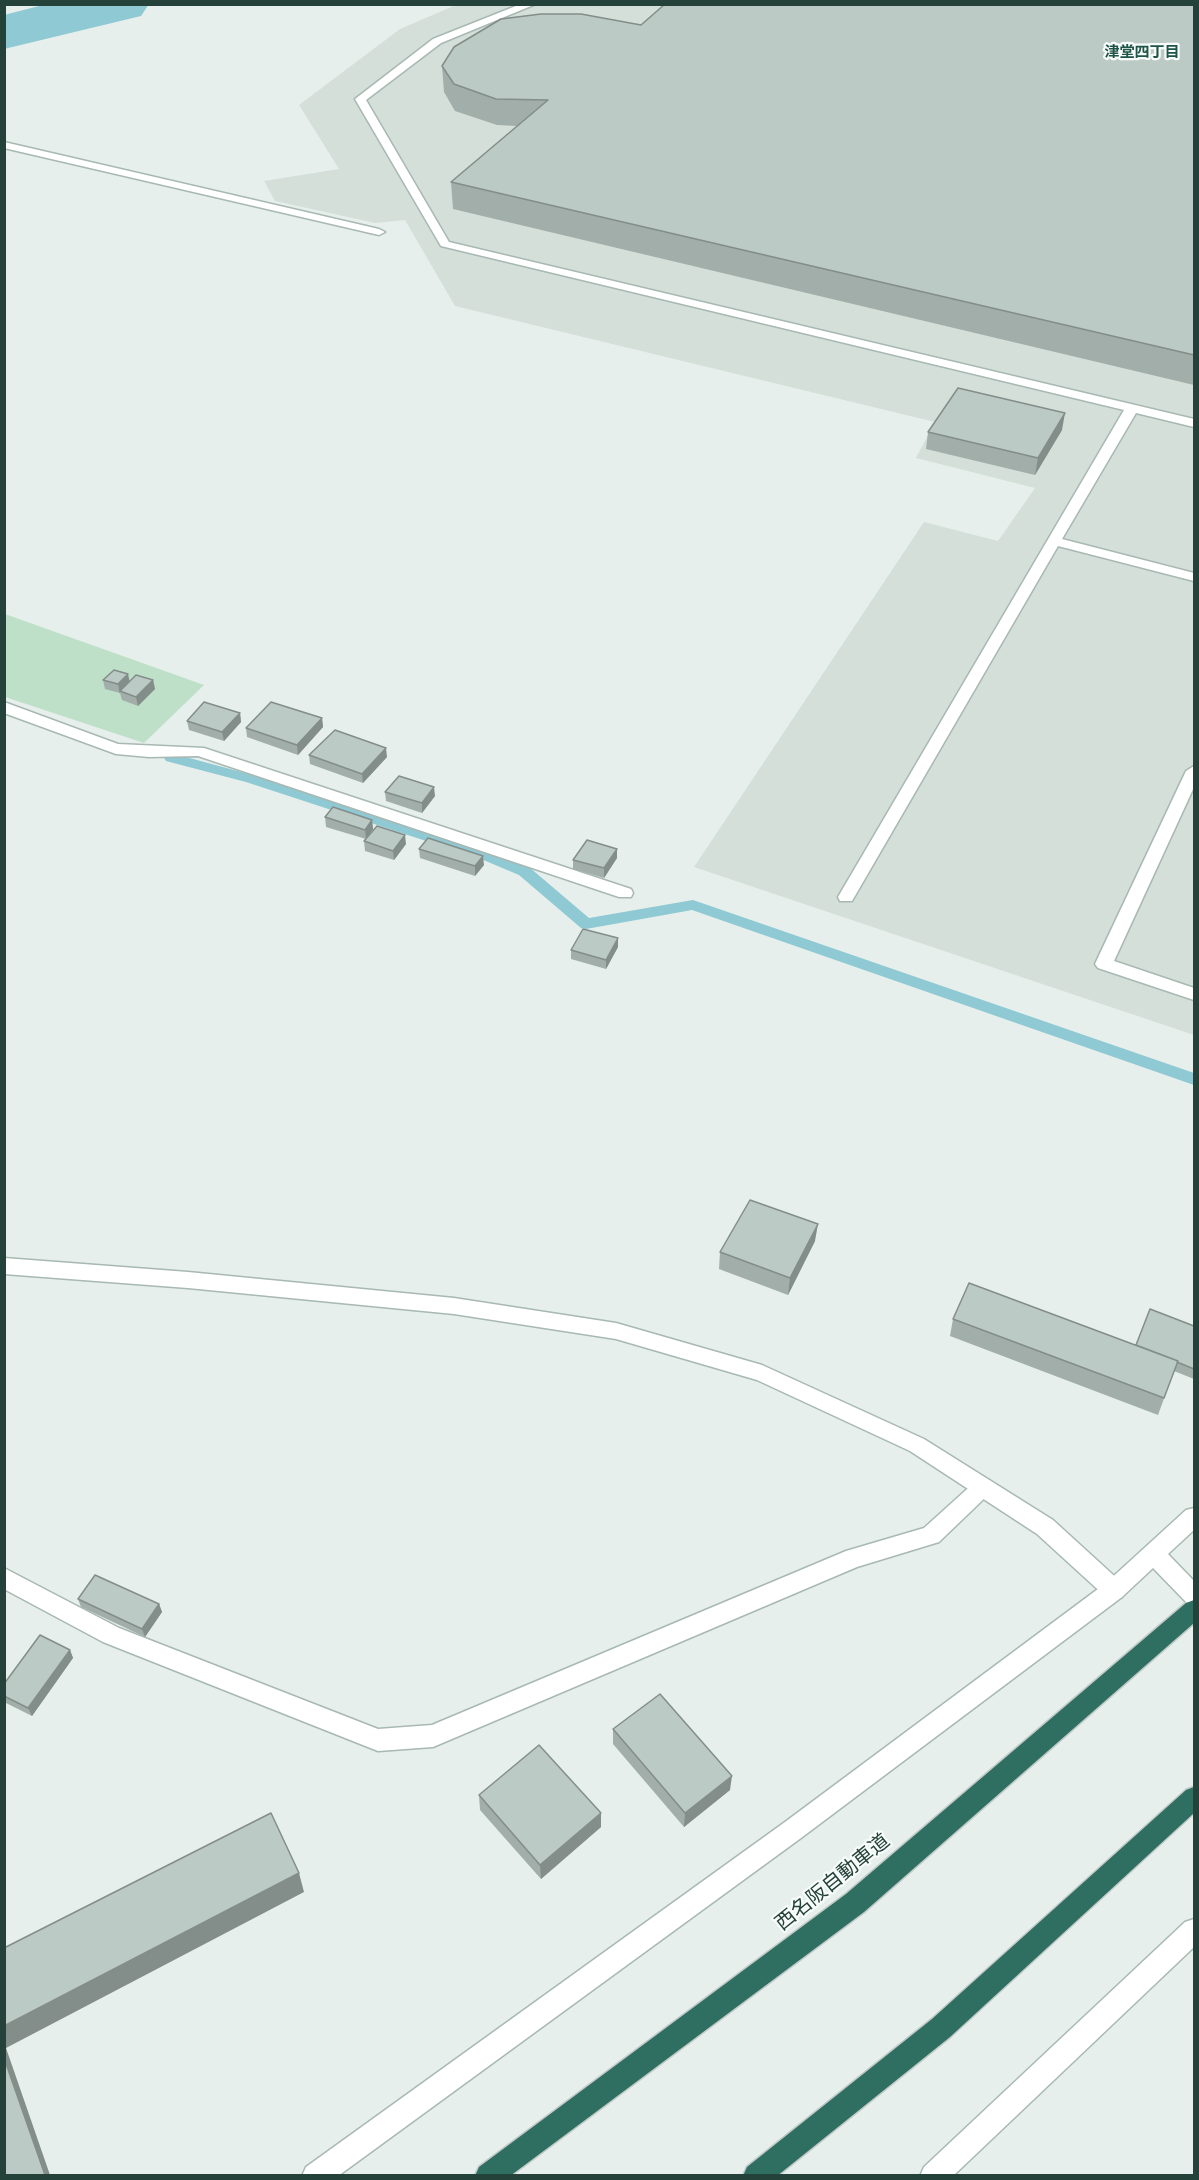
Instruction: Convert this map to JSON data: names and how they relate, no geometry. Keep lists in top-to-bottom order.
{
  "streets": {
    "highway": ["西名阪自動車道"]
  },
  "districts": ["津堂四丁目"]
}
